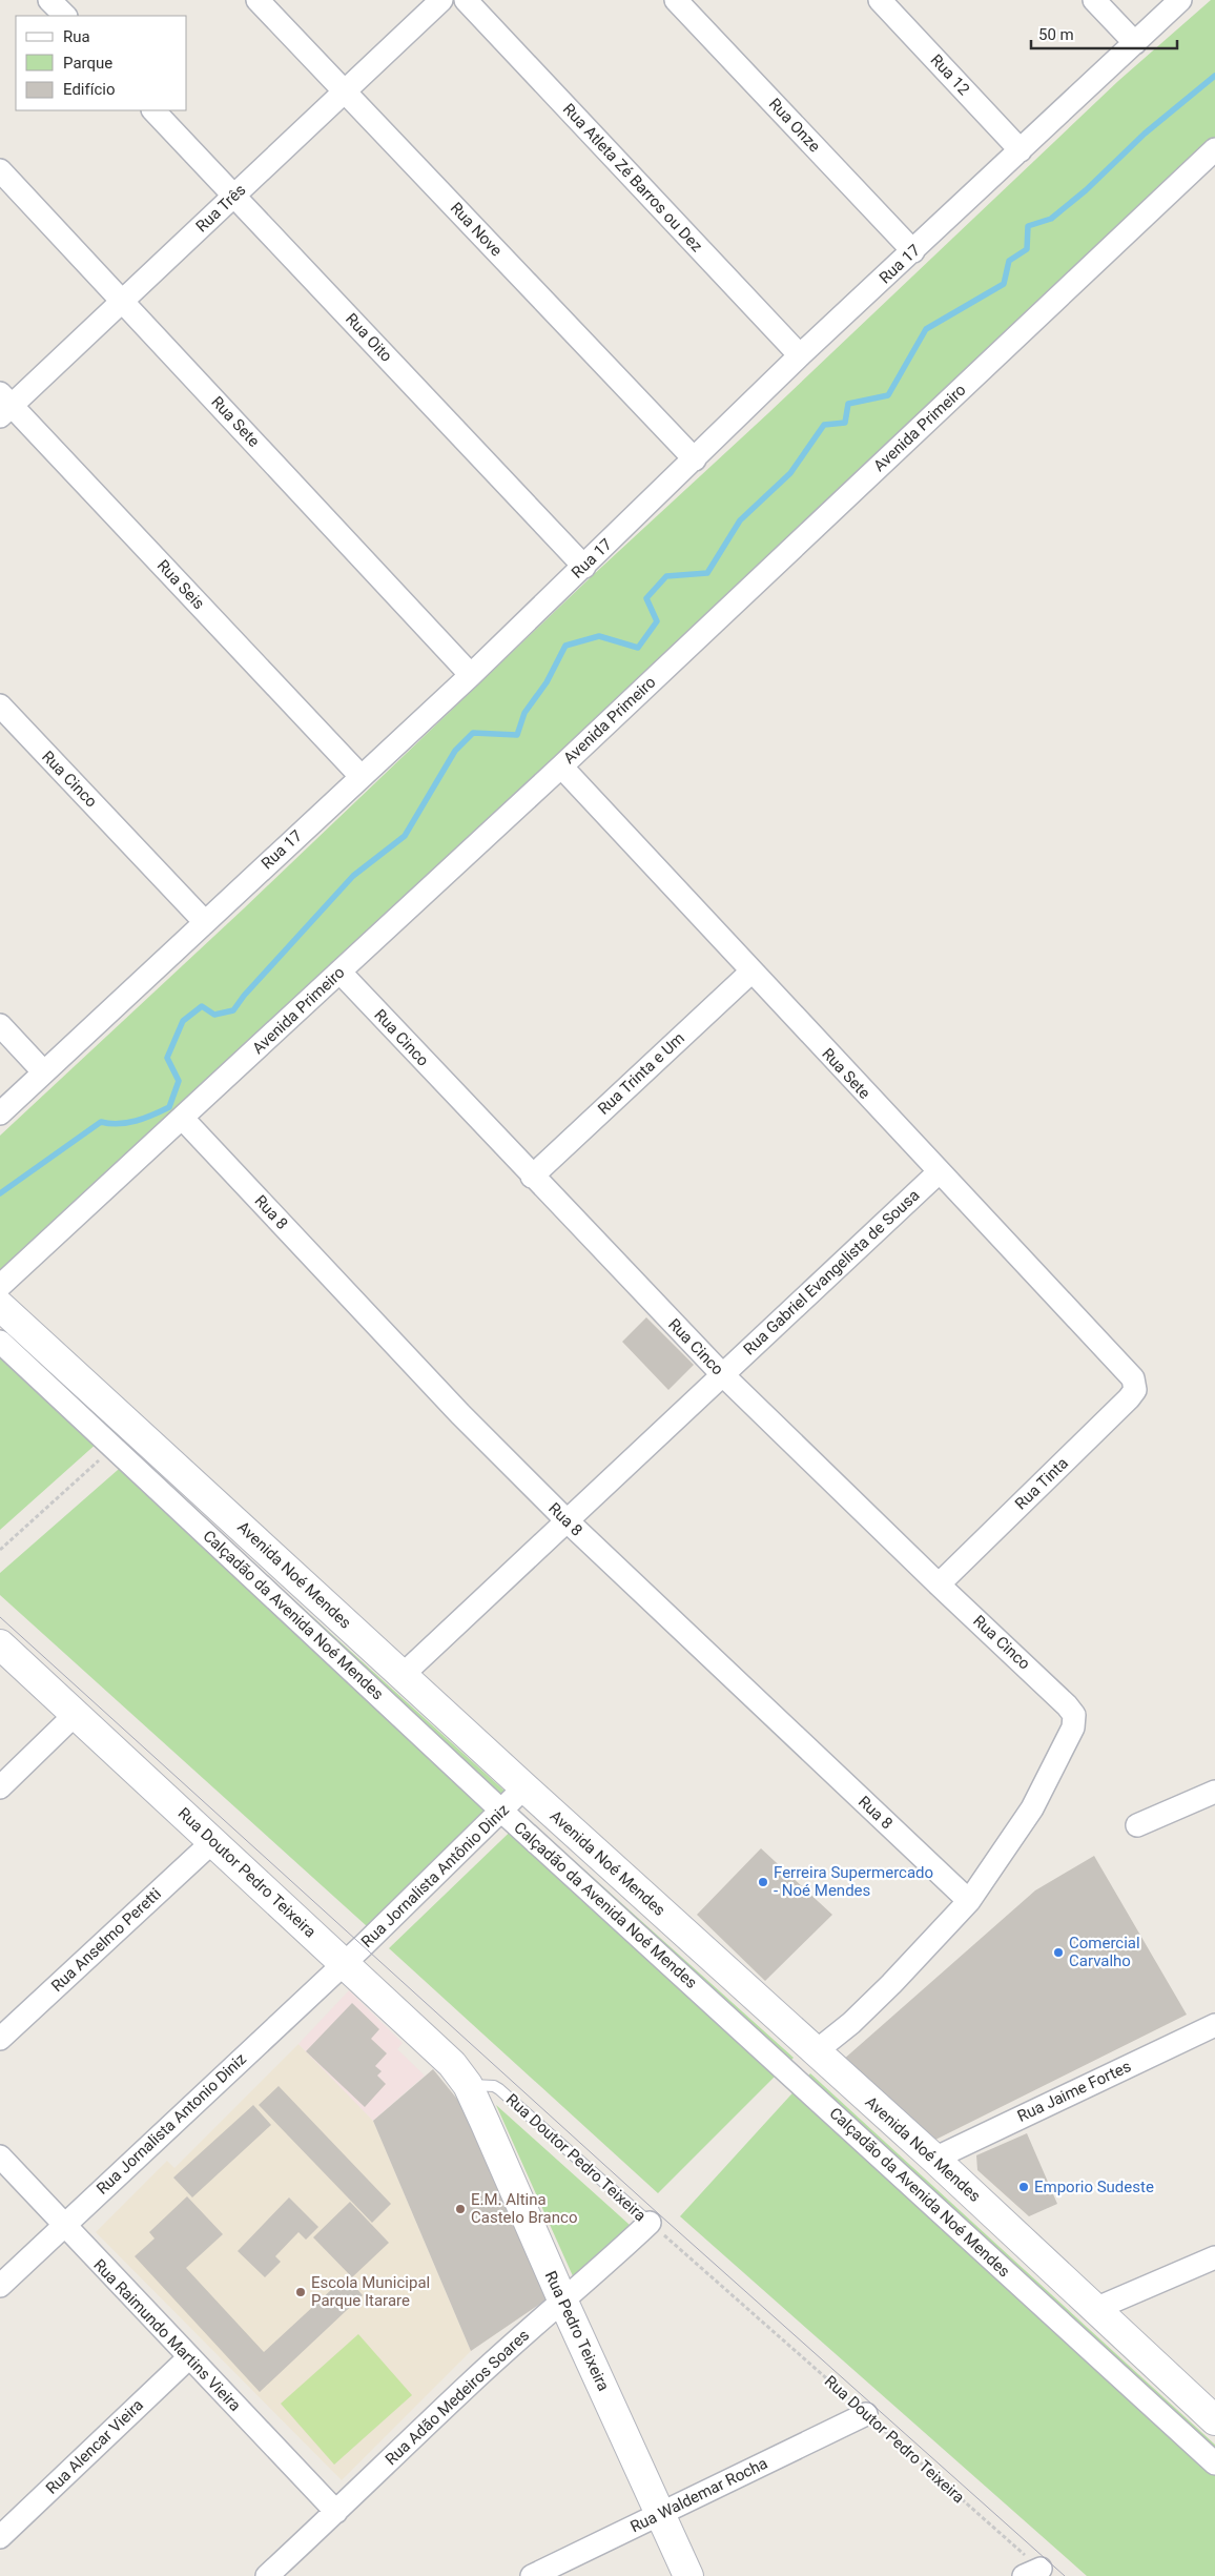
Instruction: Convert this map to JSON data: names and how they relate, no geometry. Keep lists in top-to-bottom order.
{
  "streets": {
    "main road": ["Avenida Noé Mendes", "Rua Doutor Pedro Teixeira", "Rua Pedro Teixeira"],
    "street": [
      "Rua 12",
      "Rua Onze",
      "Rua Atleta Zé Barros ou Dez",
      "Rua Três",
      "Rua Nove",
      "Rua 17",
      "Rua Oito",
      "Rua Sete",
      "Avenida Primeiro",
      "Rua Seis",
      "Rua Cinco",
      "Rua Trinta e Um",
      "Rua 8",
      "Rua Gabriel Evangelista de Sousa",
      "Rua Tinta",
      "Calçadão da Avenida Noé Mendes",
      "Rua Jornalista Antônio Diniz",
      "Rua Anselmo Peretti",
      "Rua Jaime Fortes",
      "Rua Jornalista Antonio Diniz",
      "Rua Raimundo Martins Vieira",
      "Rua Adão Medeiros Soares",
      "Rua Alencar Vieira",
      "Rua Waldemar Rocha"
    ]
  },
  "crossings": [
    ["Rua 12", "Rua 17"],
    ["Rua Onze", "Rua 17"],
    ["Rua Atleta Zé Barros ou Dez", "Rua 17"],
    ["Rua Três", "Rua Nove"],
    ["Rua Três", "Rua Oito"],
    ["Rua Três", "Rua Sete"],
    ["Rua Três", "Rua Seis"],
    ["Rua Nove", "Rua 17"],
    ["Rua 17", "Rua Oito"],
    ["Rua 17", "Rua Sete"],
    ["Rua 17", "Rua Seis"],
    ["Rua 17", "Rua Cinco"],
    ["Rua Sete", "Avenida Primeiro"],
    ["Rua Sete", "Rua Trinta e Um"],
    ["Rua Sete", "Rua Gabriel Evangelista de Sousa"],
    ["Rua Sete", "Rua Tinta"],
    ["Avenida Primeiro", "Rua Cinco"],
    ["Avenida Primeiro", "Rua 8"],
    ["Rua Cinco", "Rua Trinta e Um"],
    ["Rua Cinco", "Rua 8"],
    ["Rua Cinco", "Rua Gabriel Evangelista de Sousa"],
    ["Rua Cinco", "Rua Tinta"],
    ["Rua 8", "Rua Gabriel Evangelista de Sousa"],
    ["Rua Gabriel Evangelista de Sousa", "Avenida Noé Mendes"],
    ["Avenida Noé Mendes", "Rua Jornalista Antônio Diniz"],
    ["Avenida Noé Mendes", "Rua Jaime Fortes"],
    ["Calçadão da Avenida Noé Mendes", "Rua Jornalista Antônio Diniz"],
    ["Rua Doutor Pedro Teixeira", "Rua Jornalista Antônio Diniz"],
    ["Rua Doutor Pedro Teixeira", "Rua Anselmo Peretti"],
    ["Rua Doutor Pedro Teixeira", "Rua Jornalista Antonio Diniz"],
    ["Rua Doutor Pedro Teixeira", "Rua Pedro Teixeira"],
    ["Rua Doutor Pedro Teixeira", "Rua Adão Medeiros Soares"],
    ["Rua Doutor Pedro Teixeira", "Rua Waldemar Rocha"],
    ["Rua Jornalista Antônio Diniz", "Rua Jornalista Antonio Diniz"],
    ["Rua Jornalista Antonio Diniz", "Rua Raimundo Martins Vieira"],
    ["Rua Pedro Teixeira", "Rua Adão Medeiros Soares"],
    ["Rua Pedro Teixeira", "Rua Waldemar Rocha"],
    ["Rua Raimundo Martins Vieira", "Rua Adão Medeiros Soares"],
    ["Rua Raimundo Martins Vieira", "Rua Alencar Vieira"]
  ],
  "places": [
    "Ferreira Supermercado - Noé Mendes",
    "Comercial Carvalho",
    "Emporio Sudeste",
    "E.M. Altina Castelo Branco",
    "Escola Municipal Parque Itarare"
  ],
  "legend": ["Rua", "Parque", "Edifício"],
  "scale_bar": "50 m"
}
